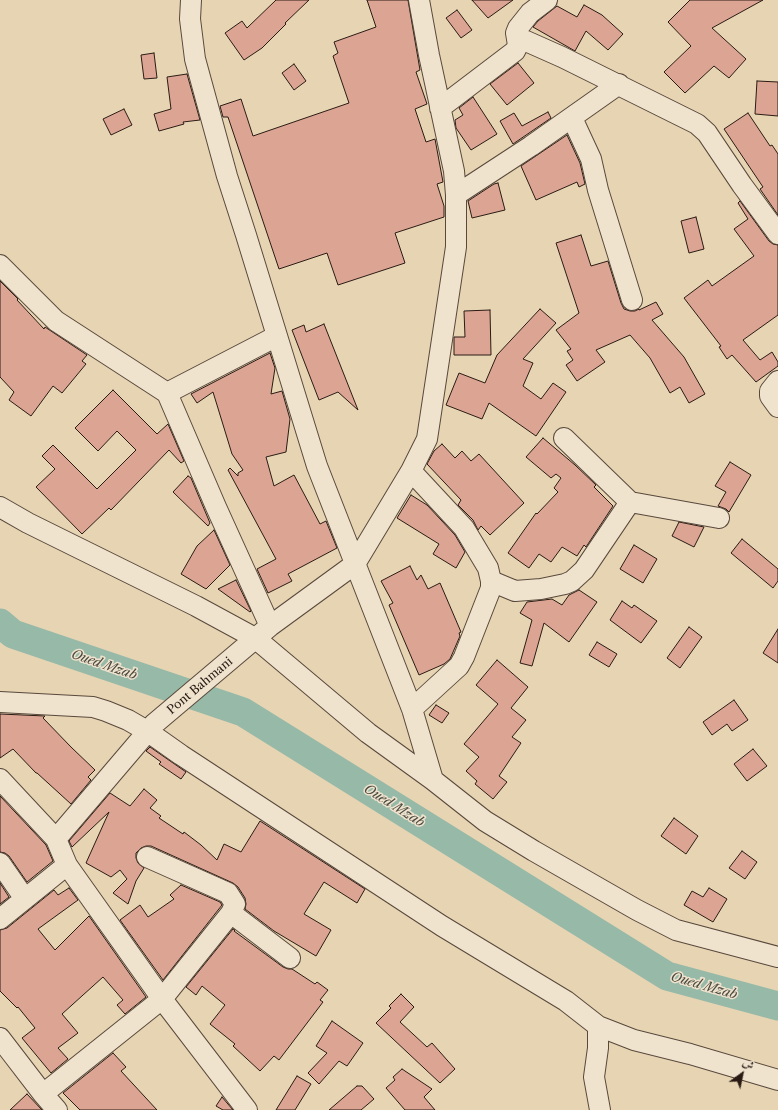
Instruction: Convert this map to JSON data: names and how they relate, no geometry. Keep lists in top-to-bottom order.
{
  "streets": {
    "street": ["Pont Bahmani"]
  },
  "water": ["Oued Mzab"],
  "north": "top right"
}
